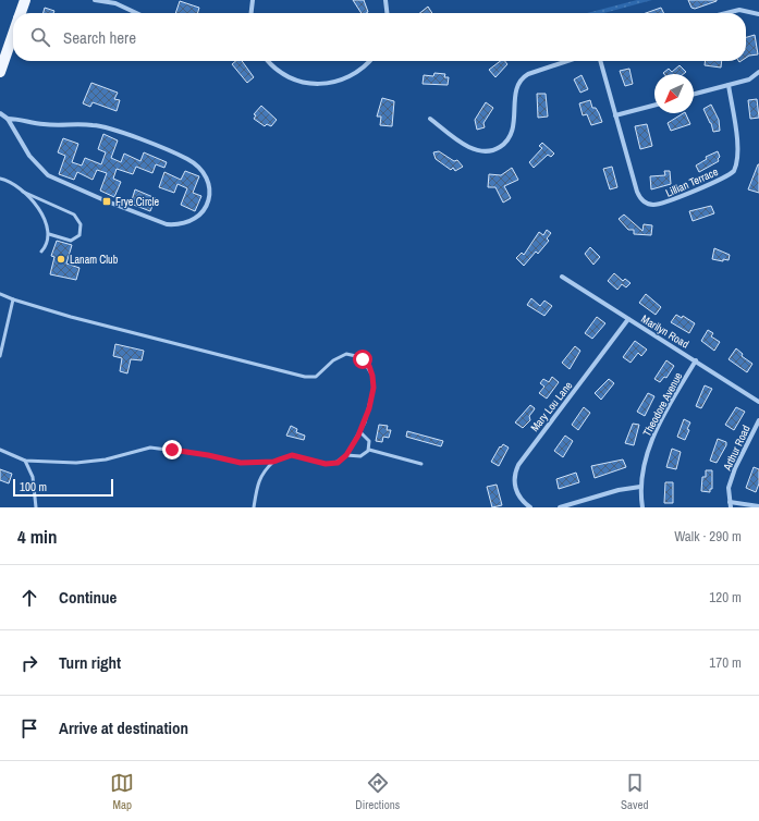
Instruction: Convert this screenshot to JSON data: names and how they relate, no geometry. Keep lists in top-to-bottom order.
{
  "streets": {
    "street": [
      "Lillian Terrace",
      "Marilyn Road",
      "Theodore Avenue",
      "Mary Lou Lane",
      "Arthur Road"
    ]
  },
  "crossings": [
    ["Marilyn Road", "Theodore Avenue"],
    ["Marilyn Road", "Mary Lou Lane"]
  ],
  "places": {
    "transit": ["Frye Circle"],
    "other": ["Lanam Club"]
  },
  "scale_bar": "100 m",
  "north": "bottom left",
  "page": {
    "search": "Search here",
    "scale": "100 m",
    "heading": ["4 min", "Walk · 290 m"],
    "list": [
      ["Continue", "120 m"],
      ["Turn right", "170 m"],
      "Arrive at destination"
    ],
    "nav": ["Map", "Directions", "Saved"]
  }
}
